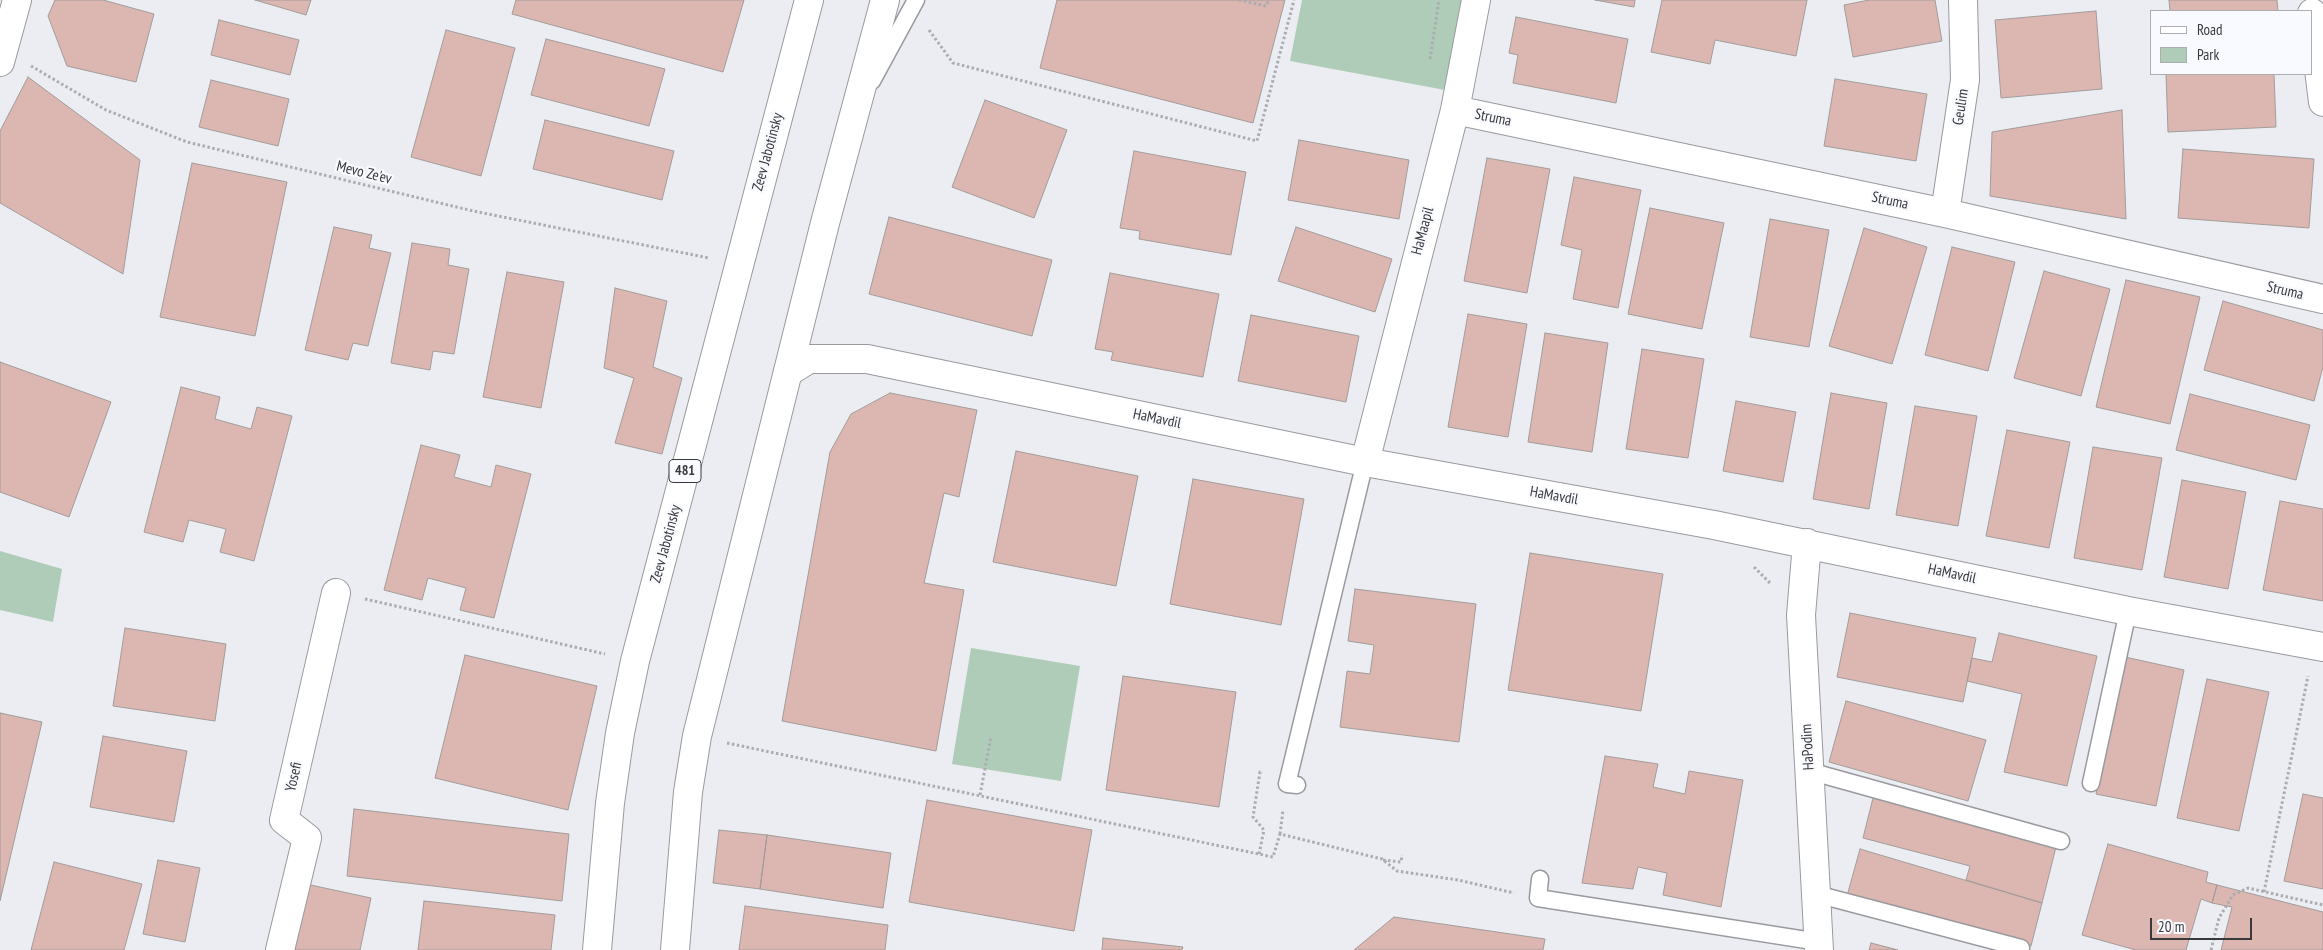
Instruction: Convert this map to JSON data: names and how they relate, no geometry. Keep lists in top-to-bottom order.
{
  "streets": {
    "street": [
      "Geulim",
      "Struma",
      "Zeev Jabotinsky",
      "HaMaapil",
      "HaMavdil",
      "481",
      "HaPodim",
      "Yosefi"
    ],
    "path": ["Mevo Ze'ev"]
  },
  "crossings": [
    ["Geulim", "Struma"],
    ["Struma", "HaMaapil"],
    ["Zeev Jabotinsky", "Mevo Ze'ev"],
    ["HaMaapil", "HaMavdil"],
    ["HaMavdil", "HaPodim"]
  ],
  "legend": ["Road", "Park"],
  "scale_bar": "20 m"
}
